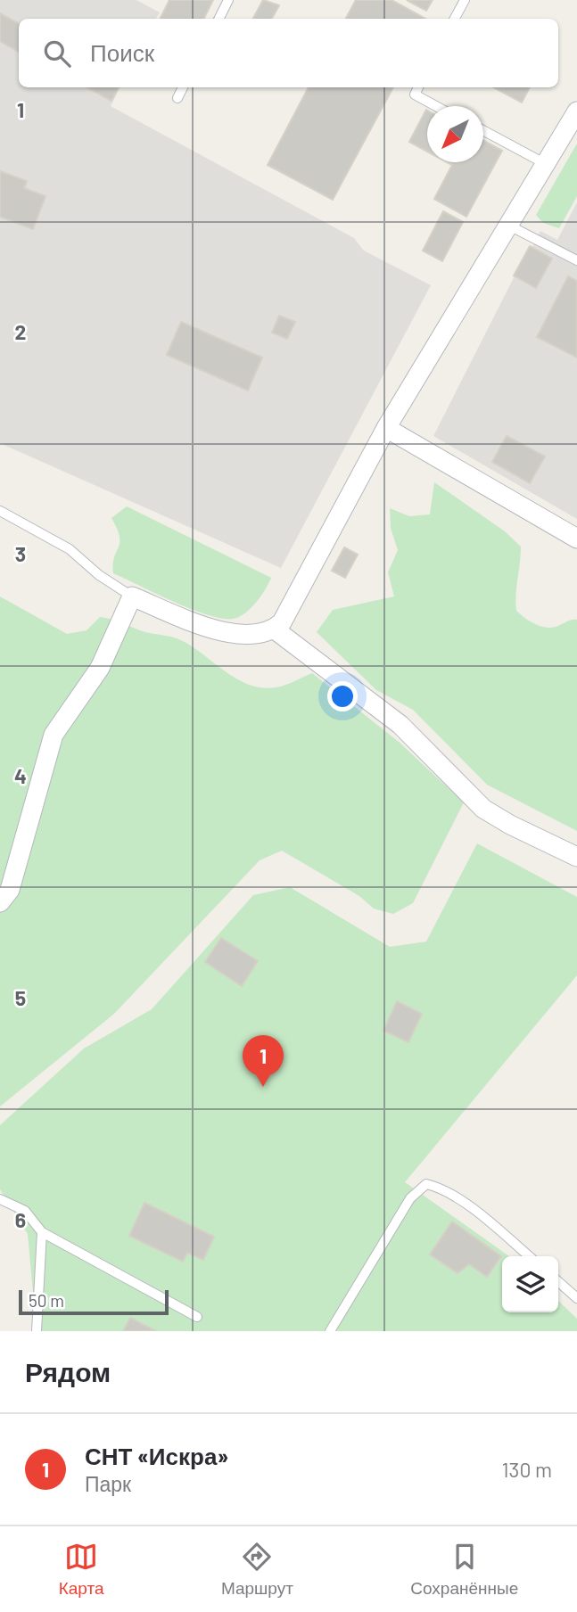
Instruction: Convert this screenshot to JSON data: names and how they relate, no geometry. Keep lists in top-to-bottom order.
{
  "scale_bar": "50 m",
  "north": "bottom left",
  "page": {
    "search": "Поиск",
    "pins": "1",
    "scale": "50 m",
    "heading": "Рядом",
    "list": [
      {
        "mark": "1",
        "name": "СНТ «Искра»",
        "note": "Парк",
        "value": "130 m"
      }
    ],
    "nav": ["Карта", "Маршрут", "Сохранённые"]
  },
  "grid": {
    "rows": [
      "1",
      "2",
      "3",
      "4",
      "5",
      "6"
    ]
  }
}
